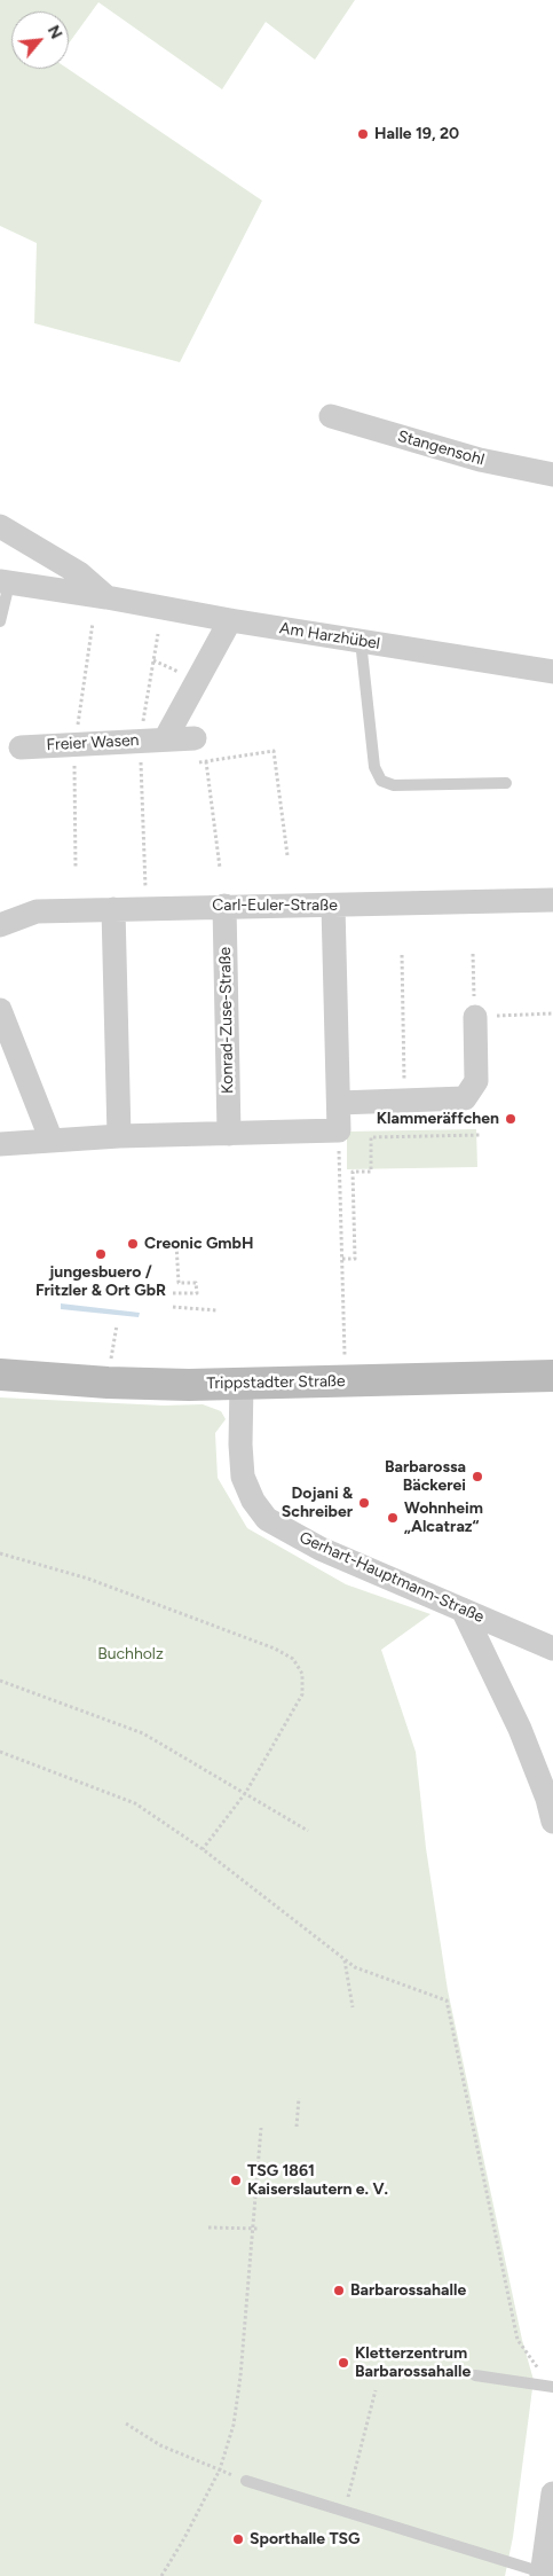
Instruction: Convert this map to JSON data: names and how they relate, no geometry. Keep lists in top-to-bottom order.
{
  "streets": {
    "main road": ["Trippstadter Straße"],
    "street": [
      "Stangensohl",
      "Am Harzhübel",
      "Freier Wasen",
      "Carl-Euler-Straße",
      "Konrad-Zuse-Straße",
      "Gerhart-Hauptmann-Straße"
    ]
  },
  "crossings": [
    ["Carl-Euler-Straße", "Konrad-Zuse-Straße"],
    ["Trippstadter Straße", "Gerhart-Hauptmann-Straße"]
  ],
  "parks": ["Buchholz"],
  "places": [
    "Halle 19, 20",
    "Klammeräffchen",
    "Creonic GmbH",
    "jungesbuero / Fritzler & Ort GbR",
    "Barbarossa Bäckerei",
    "Dojani & Schreiber",
    "Wohnheim „Alcatraz“",
    "TSG 1861 Kaiserslautern e. V.",
    "Barbarossahalle",
    "Kletterzentrum Barbarossahalle",
    "Sporthalle TSG"
  ],
  "north": "top right"
}
